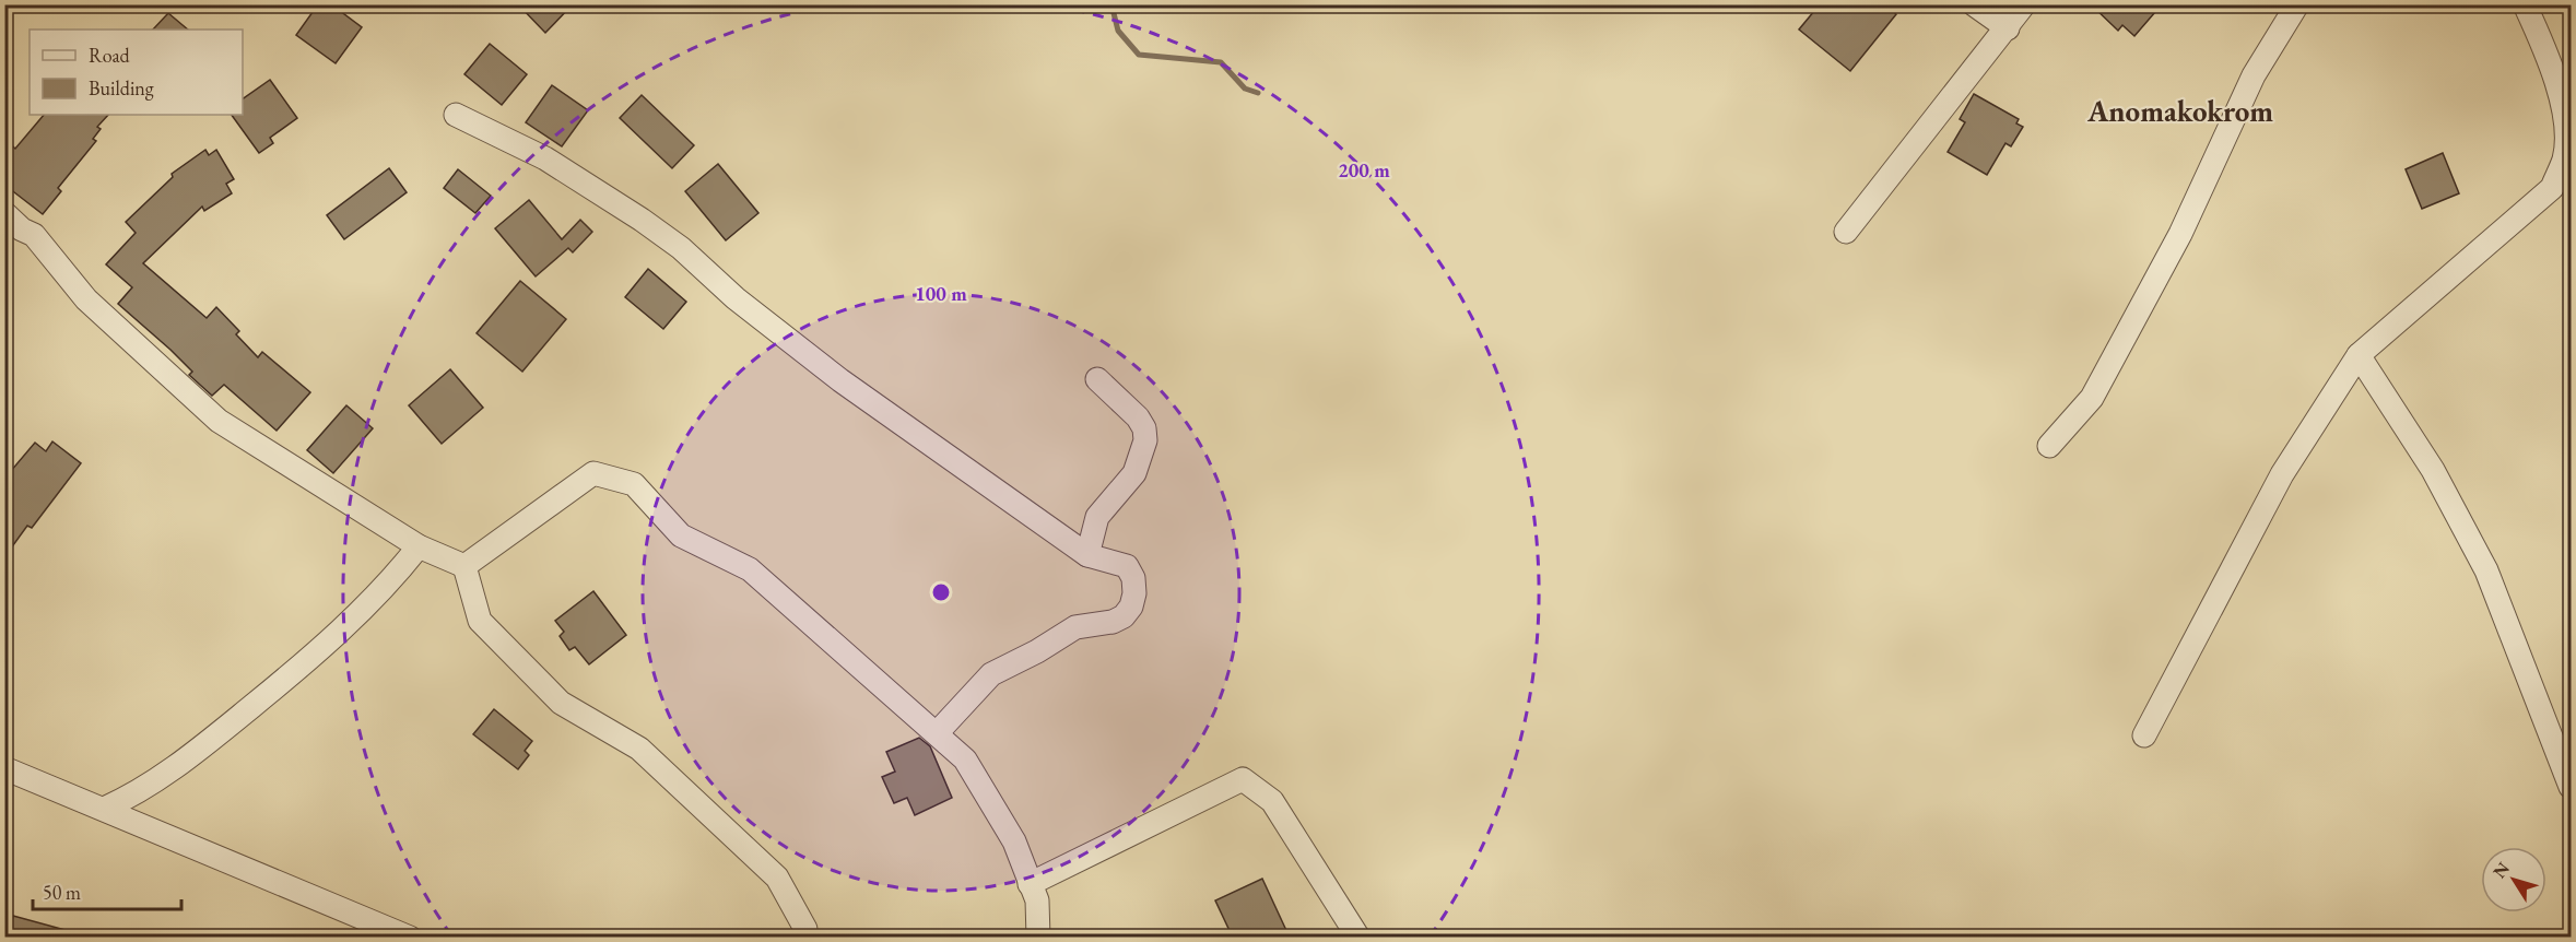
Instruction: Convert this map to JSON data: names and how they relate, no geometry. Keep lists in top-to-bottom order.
{
  "districts": ["Anomakokrom"],
  "legend": ["Road", "Building"],
  "scale_bar": "50 m",
  "north": "top left",
  "rings": ["200 m", "100 m"]
}
